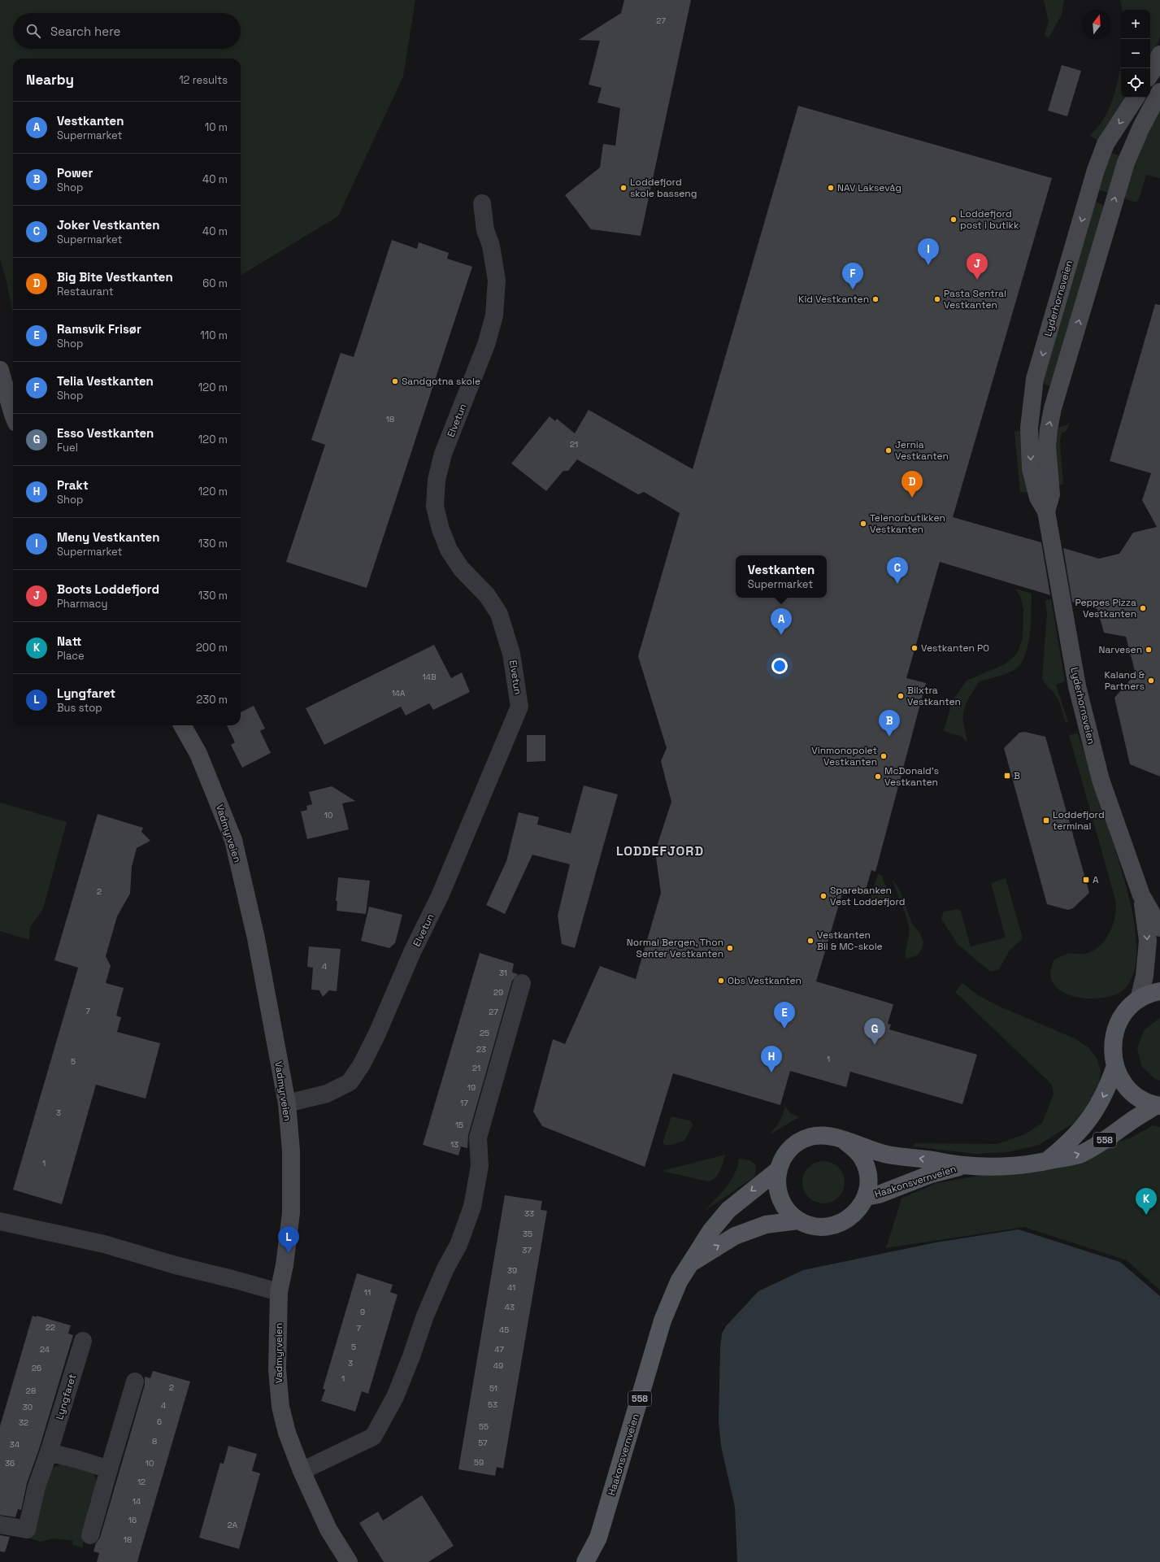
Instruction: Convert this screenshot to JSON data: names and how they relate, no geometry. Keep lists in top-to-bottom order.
{
  "streets": {
    "main road": [
      "Lyderhornsveien",
      "Vadmyrveien",
      "558",
      "Haakonsvernveien"
    ],
    "street": ["Elvetun", "Lyngfaret"]
  },
  "crossings": [
    ["Lyderhornsveien", "558"],
    ["Elvetun", "Vadmyrveien"],
    ["558", "Haakonsvernveien"]
  ],
  "districts": ["LODDEFJORD"],
  "places": {
    "other": [
      "Loddefjord skole basseng",
      "NAV Laksevåg",
      "Loddefjord post i butikk",
      "Kid Vestkanten",
      "Pasta Sentral Vestkanten",
      "Sandgotna skole",
      "Jernia Vestkanten",
      "Telenorbutikken Vestkanten",
      "Peppes Pizza Vestkanten",
      "Vestkanten P0",
      "Narvesen",
      "Kaland & Partners",
      "Bilxtra Vestkanten",
      "Vinmonopolet Vestkanten",
      "McDonald's Vestkanten",
      "Sparebanken Vest Loddefjord",
      "Vestkanten Bil & MC-skole",
      "Normal Bergen, Thon Senter Vestkanten",
      "Obs Vestkanten"
    ],
    "transit": ["B", "Loddefjord terminal", "A"]
  },
  "house_numbers": [
    "27",
    "18",
    "21",
    "14B",
    "14A",
    "10",
    "2",
    "4",
    "31",
    "29",
    "7",
    "27",
    "25",
    "23",
    "1",
    "5",
    "21",
    "19",
    "17",
    "3",
    "15",
    "13",
    "1",
    "33",
    "35",
    "37",
    "39",
    "41",
    "11",
    "43",
    "9",
    "22",
    "7",
    "45",
    "5",
    "24",
    "47",
    "3",
    "49",
    "26",
    "1",
    "2",
    "51",
    "28",
    "53",
    "4",
    "30",
    "6",
    "32",
    "55",
    "8",
    "57",
    "34",
    "59",
    "36",
    "10",
    "12",
    "14",
    "16",
    "2A",
    "18"
  ],
  "north": "top",
  "page": {
    "map_buttons": ["+", "−"],
    "search": "Search here",
    "heading": ["Nearby", "12 results"],
    "list": [
      {
        "mark": "A",
        "name": "Vestkanten",
        "note": "Supermarket",
        "value": "10 m"
      },
      {
        "mark": "B",
        "name": "Power",
        "note": "Shop",
        "value": "40 m"
      },
      {
        "mark": "C",
        "name": "Joker Vestkanten",
        "note": "Supermarket",
        "value": "40 m"
      },
      {
        "mark": "D",
        "name": "Big Bite Vestkanten",
        "note": "Restaurant",
        "value": "60 m"
      },
      {
        "mark": "E",
        "name": "Ramsvik Frisør",
        "note": "Shop",
        "value": "110 m"
      },
      {
        "mark": "F",
        "name": "Telia Vestkanten",
        "note": "Shop",
        "value": "120 m"
      },
      {
        "mark": "G",
        "name": "Esso Vestkanten",
        "note": "Fuel",
        "value": "120 m"
      },
      {
        "mark": "H",
        "name": "Prakt",
        "note": "Shop",
        "value": "120 m"
      },
      {
        "mark": "I",
        "name": "Meny Vestkanten",
        "note": "Supermarket",
        "value": "130 m"
      },
      {
        "mark": "J",
        "name": "Boots Loddefjord",
        "note": "Pharmacy",
        "value": "130 m"
      },
      {
        "mark": "K",
        "name": "Natt",
        "note": "Place",
        "value": "200 m"
      },
      {
        "mark": "L",
        "name": "Lyngfaret",
        "note": "Bus stop",
        "value": "230 m"
      }
    ],
    "pins": [
      "I",
      "J",
      "F",
      "D",
      "C",
      "A",
      "B",
      "E",
      "G",
      "H",
      "K",
      "L"
    ],
    "popup": ["Vestkanten", "Supermarket"]
  }
}
